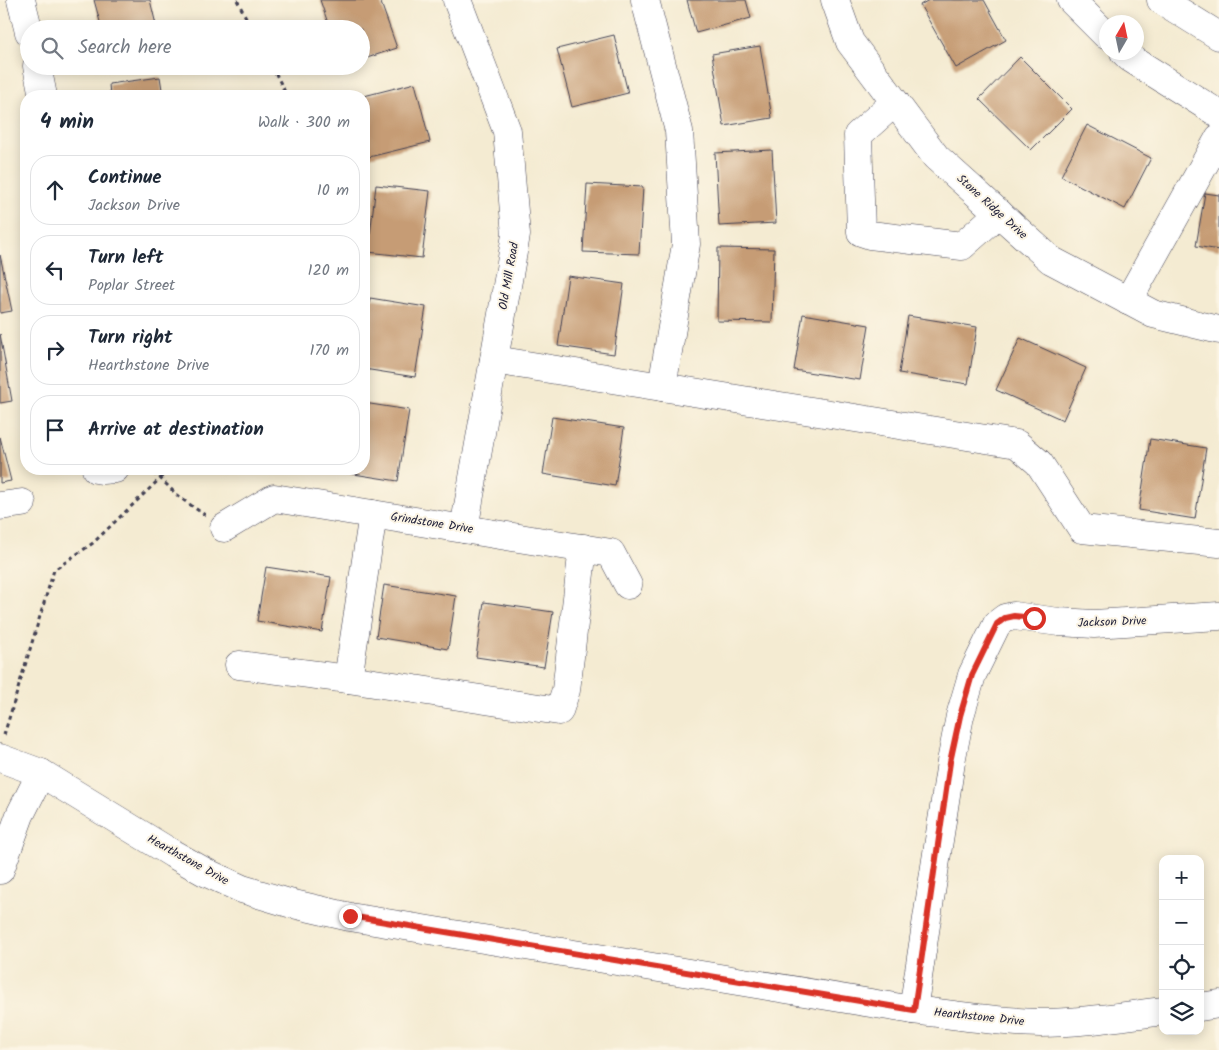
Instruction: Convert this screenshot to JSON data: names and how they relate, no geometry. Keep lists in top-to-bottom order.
{
  "streets": {
    "street": [
      "Stone Ridge Drive",
      "Old Mill Road",
      "Grindstone Drive",
      "Jackson Drive",
      "Hearthstone Drive"
    ]
  },
  "crossings": [
    ["Old Mill Road", "Grindstone Drive"],
    ["Jackson Drive", "Hearthstone Drive"]
  ],
  "north": "top",
  "page": {
    "search": "Search here",
    "heading": ["4 min", "Walk · 300 m"],
    "list": [
      ["Continue", "Jackson Drive", "10 m"],
      ["Turn left", "Poplar Street", "120 m"],
      ["Turn right", "Hearthstone Drive", "170 m"],
      "Arrive at destination"
    ],
    "map_buttons": ["+", "−"]
  }
}
